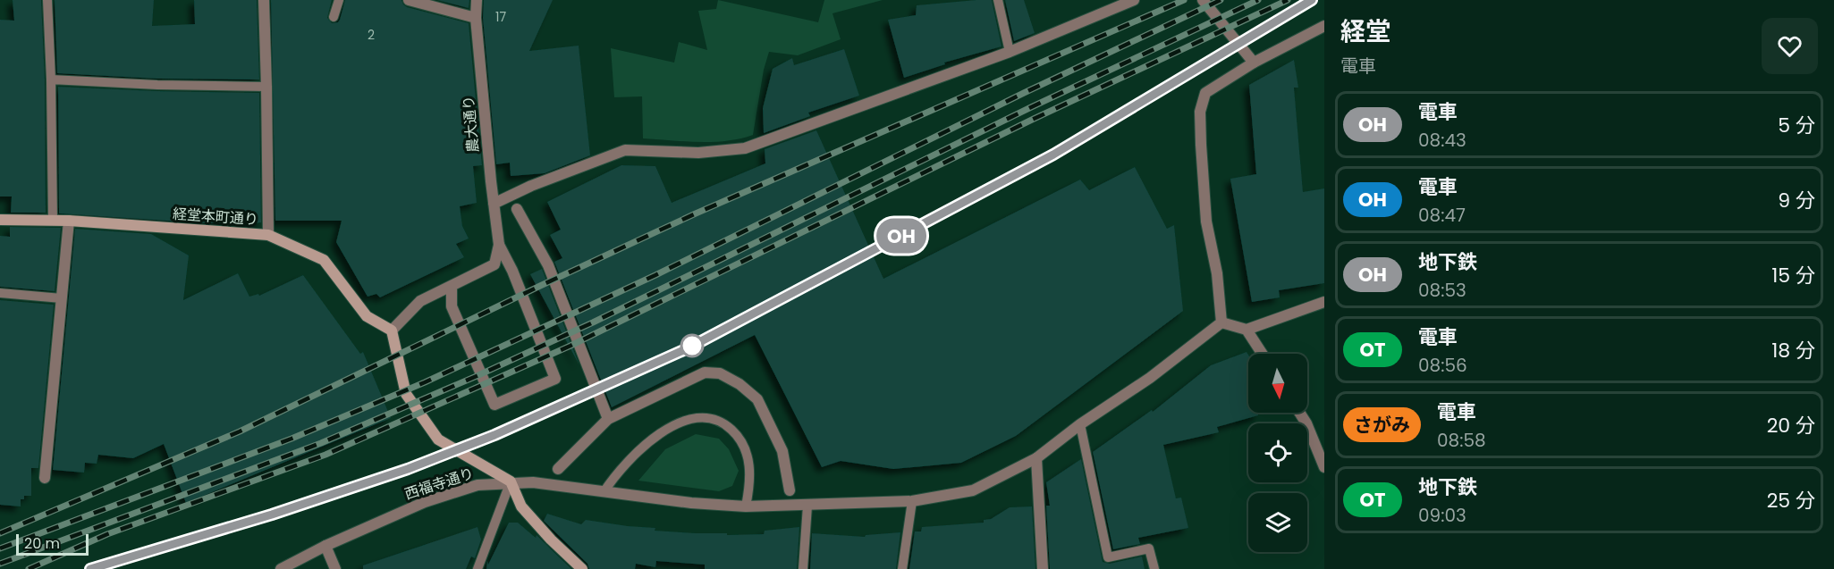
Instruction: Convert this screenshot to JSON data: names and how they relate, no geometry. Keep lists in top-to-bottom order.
{
  "streets": {
    "main road": ["経堂本町通り", "西福寺通り"],
    "street": ["農大通り"]
  },
  "crossings": [
    ["経堂本町通り", "西福寺通り"]
  ],
  "house_numbers": ["17", "2"],
  "scale_bar": "20 m",
  "north": "bottom",
  "page": {
    "on_map": "OH",
    "heading": ["経堂", "電車"],
    "list": [
      {
        "mark": "OH",
        "name": "電車",
        "note": "08:43",
        "value": "5 分"
      },
      {
        "mark": "OH",
        "name": "電車",
        "note": "08:47",
        "value": "9 分"
      },
      {
        "mark": "OH",
        "name": "地下鉄",
        "note": "08:53",
        "value": "15 分"
      },
      {
        "mark": "OT",
        "name": "電車",
        "note": "08:56",
        "value": "18 分"
      },
      {
        "mark": "さがみ",
        "name": "電車",
        "note": "08:58",
        "value": "20 分"
      },
      {
        "mark": "OT",
        "name": "地下鉄",
        "note": "09:03",
        "value": "25 分"
      }
    ],
    "scale": "20 m"
  }
}
